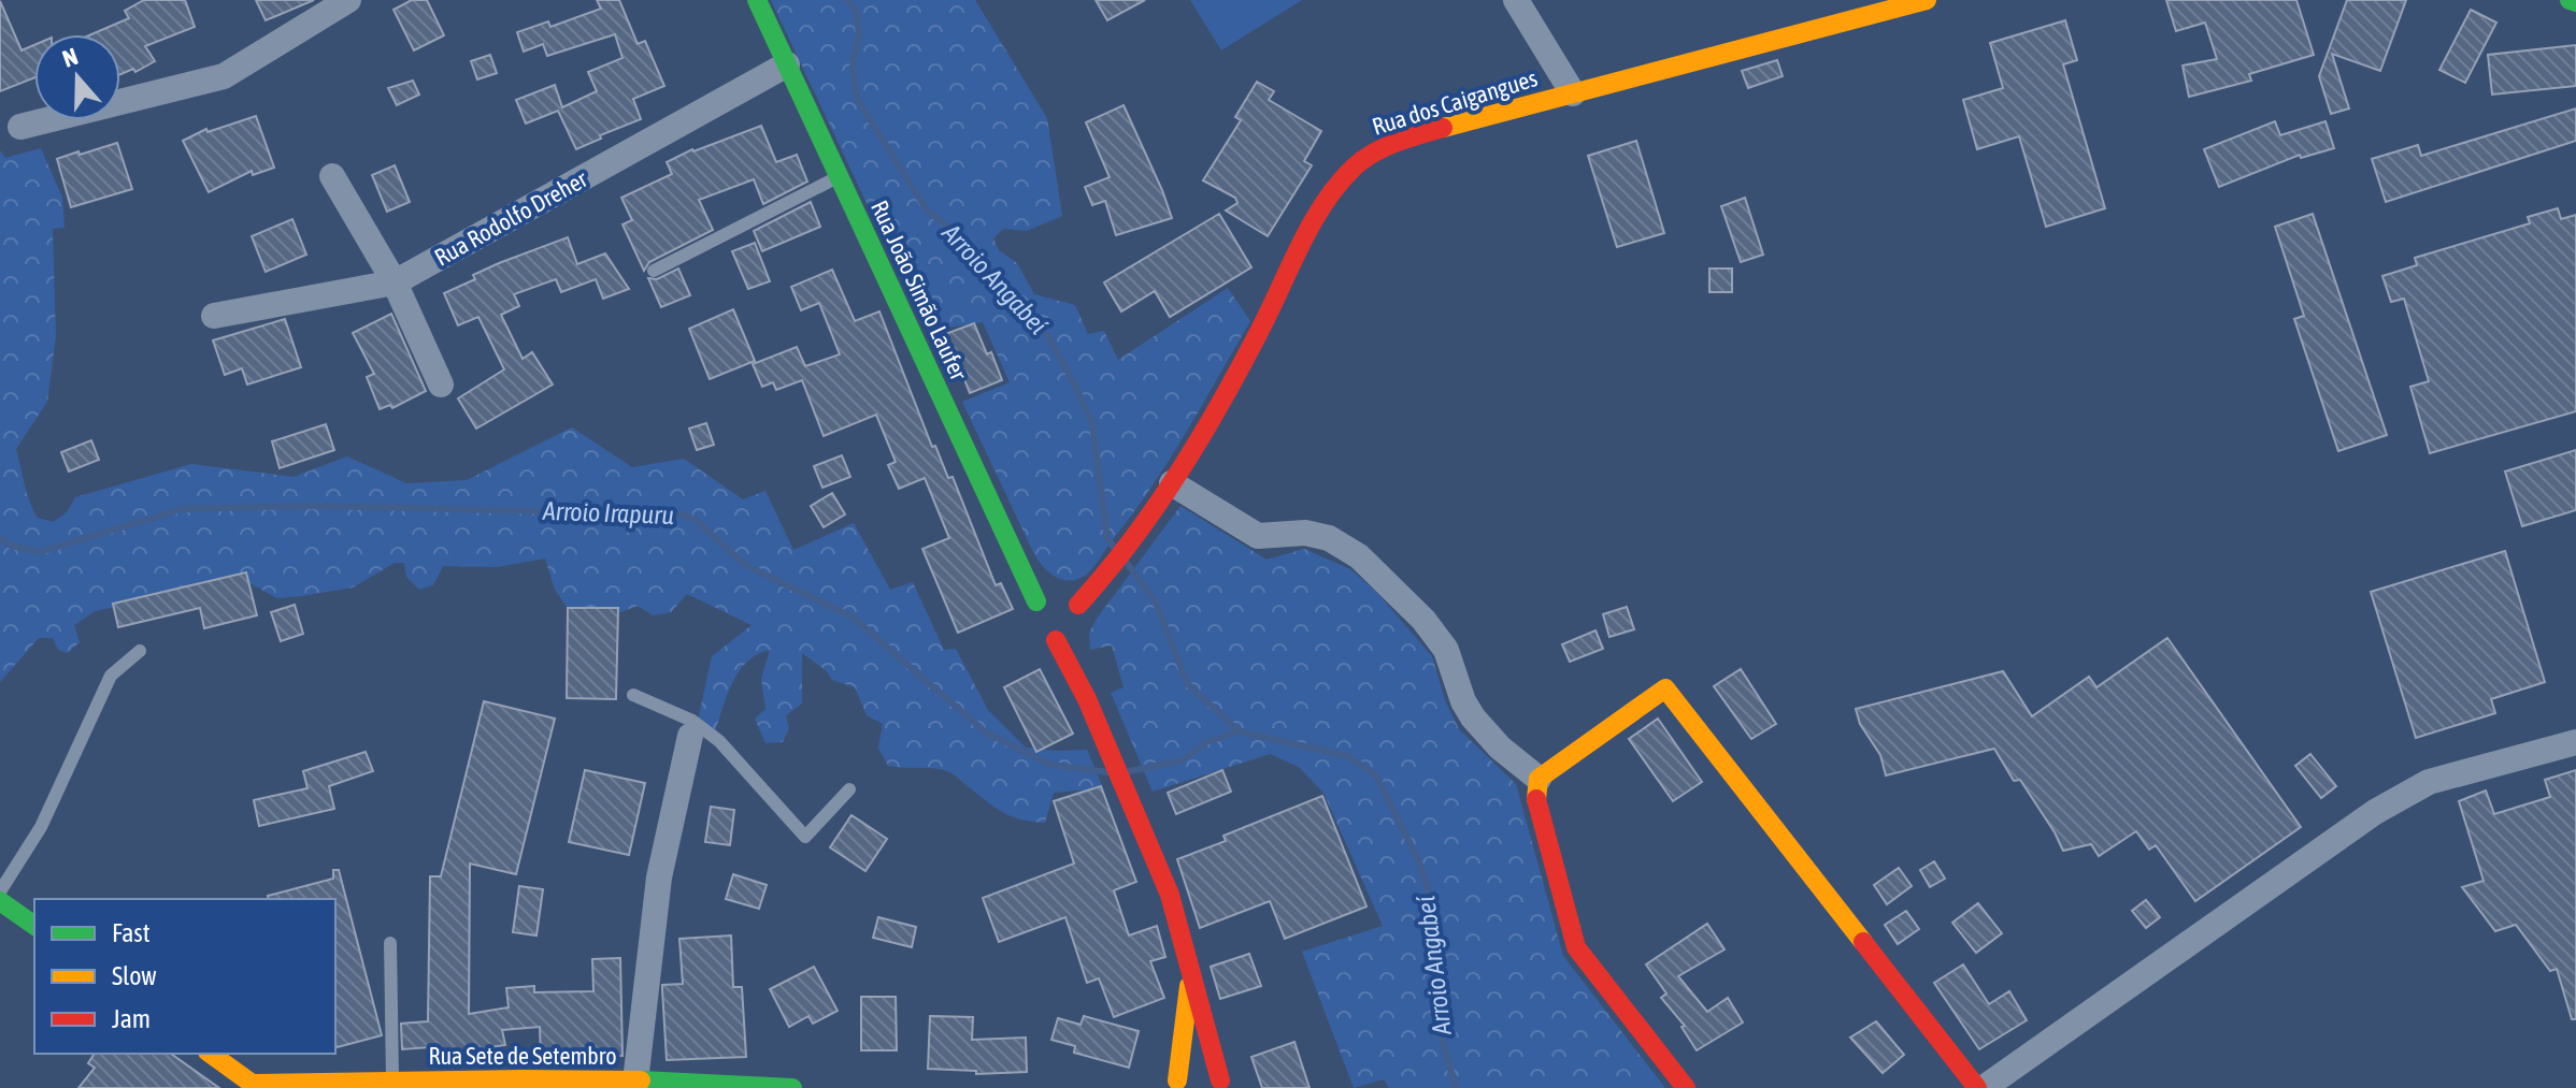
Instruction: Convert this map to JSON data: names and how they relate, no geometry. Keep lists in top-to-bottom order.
{
  "streets": {
    "street": [
      "Rua dos Caigangues",
      "Rua Rodolfo Dreher",
      "Rua João Simão Laufer",
      "Rua Sete de Setembro"
    ]
  },
  "crossings": [
    ["Rua dos Caigangues", "Rua João Simão Laufer"],
    ["Rua Rodolfo Dreher", "Rua João Simão Laufer"]
  ],
  "water": ["Arroio Angabeí", "Arroio Irapuru"],
  "legend": ["Fast", "Slow", "Jam"],
  "north": "top"
}
